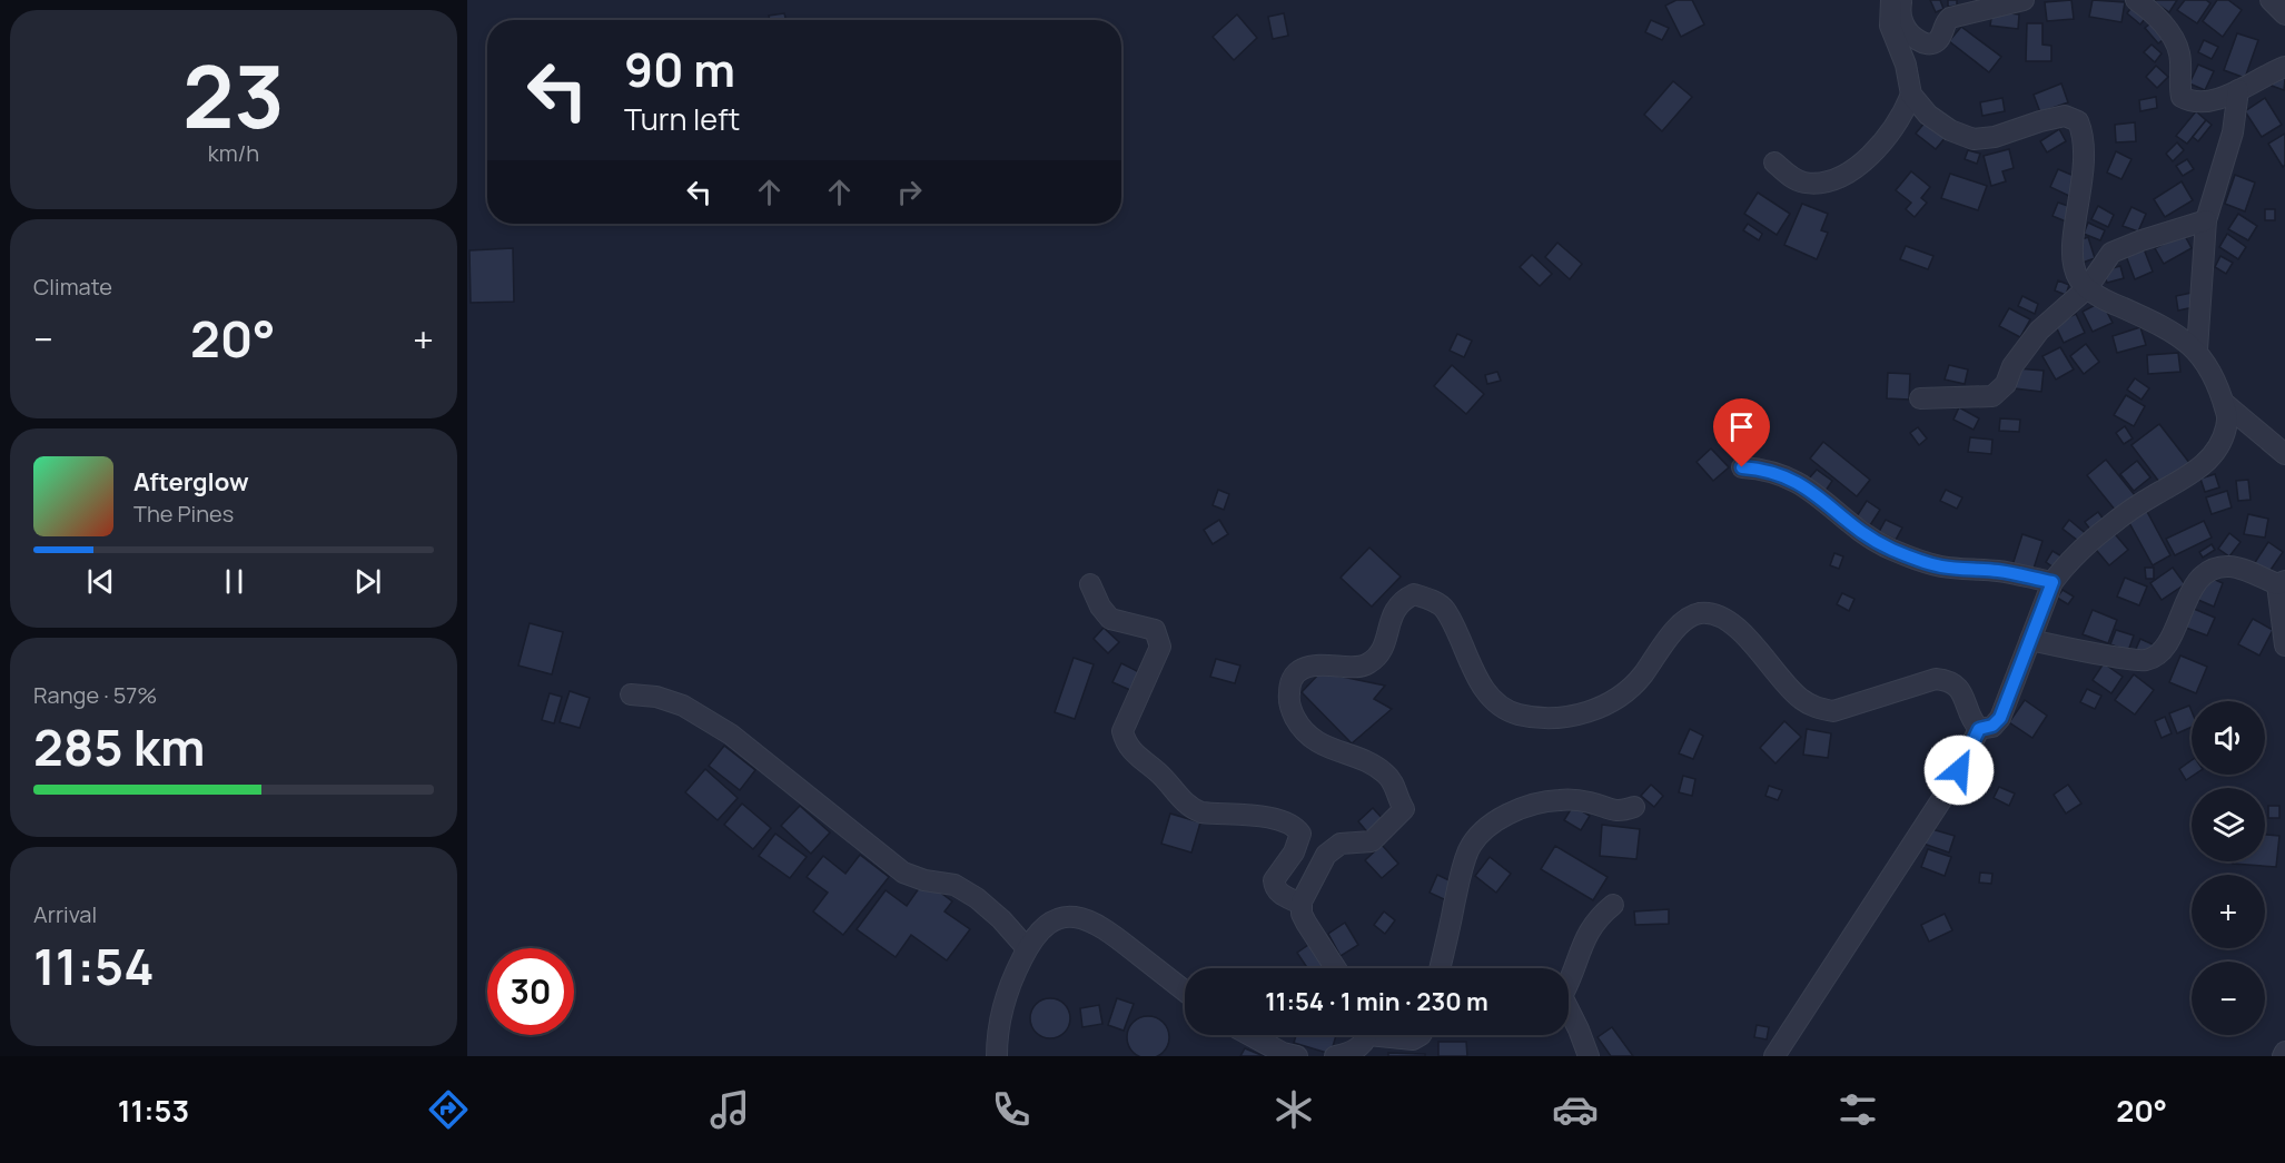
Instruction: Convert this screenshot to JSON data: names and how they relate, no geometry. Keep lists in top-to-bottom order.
{
  "page": {
    "tile": [
      ["23", "km/h"],
      "Climate",
      ["Range · 57%", "285 km"],
      ["Arrival", "11:54"]
    ],
    "turn": ["90 m", "Turn left"],
    "heat": ["−", "20°", "+"],
    "song": ["Afterglow", "The Pines"],
    "map_buttons": ["+", "−"],
    "limit": "30",
    "trip": "11:54 · 1 min · 230 m",
    "tabs": ["11:53", "20°"]
  }
}
